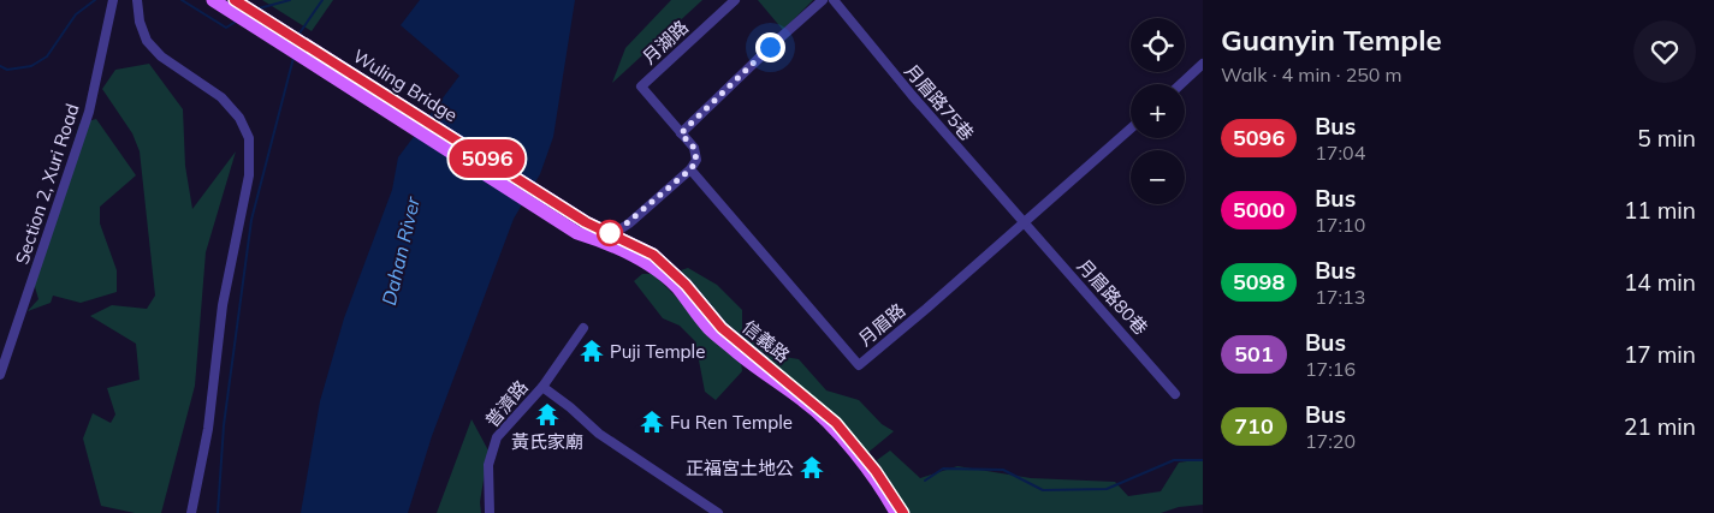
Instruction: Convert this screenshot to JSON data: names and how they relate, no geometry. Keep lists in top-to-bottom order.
{
  "streets": {
    "main road": ["Wuling Bridge", "信義路"],
    "street": [
      "月湖路",
      "月眉路75巷",
      "Section 2, Xuri Road",
      "月眉路80巷",
      "月眉路",
      "普濟路"
    ]
  },
  "crossings": [
    ["月湖路", "月眉路"],
    ["Wuling Bridge", "信義路"],
    ["月眉路75巷", "月眉路80巷"],
    ["月眉路75巷", "月眉路"],
    ["月眉路80巷", "月眉路"]
  ],
  "water": ["Dahan River"],
  "places": {
    "temple": [
      "Puji Temple",
      "黃氏家廟",
      "Fu Ren Temple",
      "正福宮土地公"
    ]
  },
  "lines": ["bus line 5096"],
  "page": {
    "on_map": "5096",
    "heading": ["Guanyin Temple", "Walk · 4 min · 250 m"],
    "map_buttons": ["+", "−"],
    "list": [
      {
        "mark": "5096",
        "name": "Bus",
        "note": "17:04",
        "value": "5 min"
      },
      {
        "mark": "5000",
        "name": "Bus",
        "note": "17:10",
        "value": "11 min"
      },
      {
        "mark": "5098",
        "name": "Bus",
        "note": "17:13",
        "value": "14 min"
      },
      {
        "mark": "501",
        "name": "Bus",
        "note": "17:16",
        "value": "17 min"
      },
      {
        "mark": "710",
        "name": "Bus",
        "note": "17:20",
        "value": "21 min"
      }
    ]
  }
}
